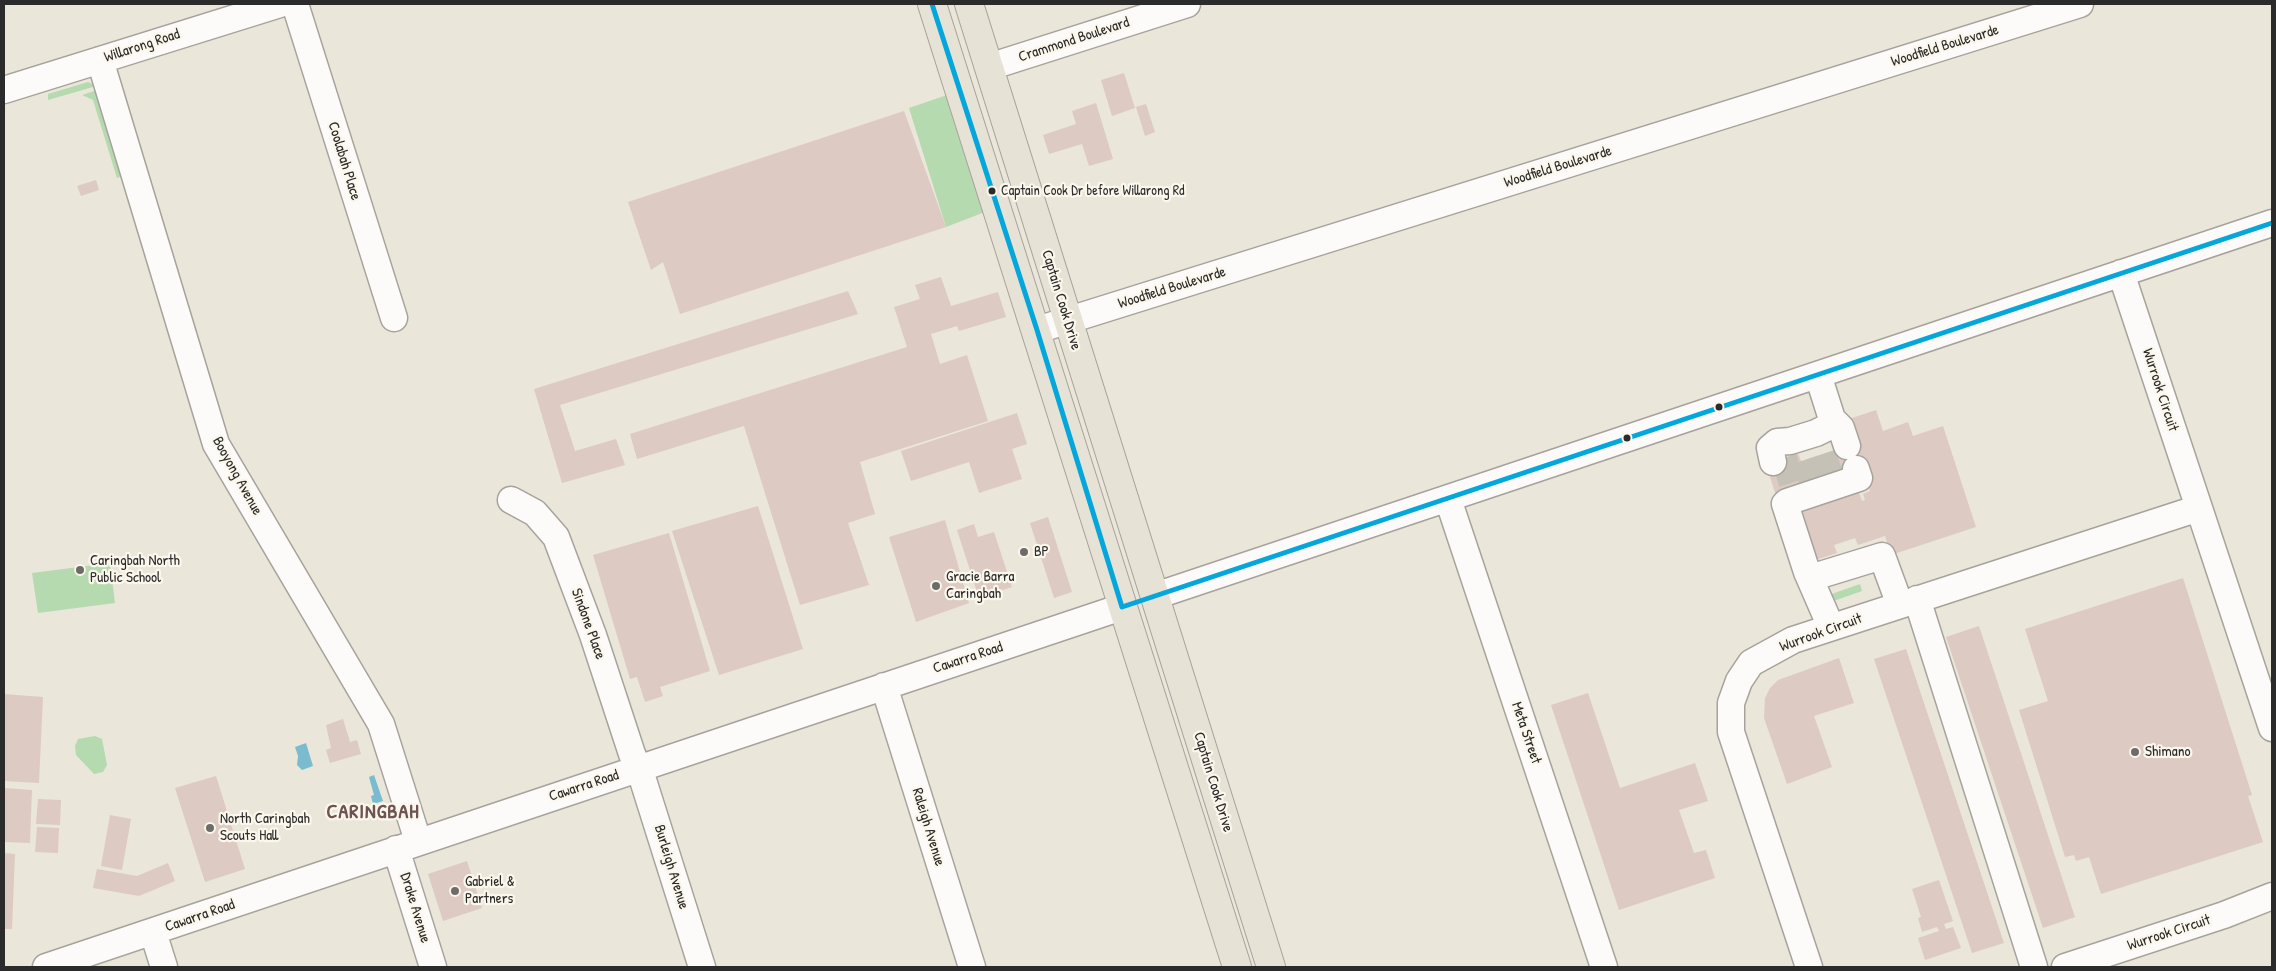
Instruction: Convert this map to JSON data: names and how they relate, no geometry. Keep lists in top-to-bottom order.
{
  "streets": {
    "main road": ["Captain Cook Drive"],
    "street": [
      "Crammond Boulevard",
      "Willarong Road",
      "Woodfield Boulevarde",
      "Coolabah Place",
      "Wurrook Circuit",
      "Booyong Avenue",
      "Sindone Place",
      "Cawarra Road",
      "Meta Street",
      "Raleigh Avenue",
      "Burleigh Avenue",
      "Drake Avenue"
    ]
  },
  "crossings": [
    ["Crammond Boulevard", "Captain Cook Drive"],
    ["Willarong Road", "Booyong Avenue"],
    ["Woodfield Boulevarde", "Captain Cook Drive"],
    ["Booyong Avenue", "Cawarra Road"],
    ["Booyong Avenue", "Drake Avenue"],
    ["Sindone Place", "Cawarra Road"],
    ["Sindone Place", "Burleigh Avenue"],
    ["Cawarra Road", "Raleigh Avenue"],
    ["Cawarra Road", "Burleigh Avenue"],
    ["Cawarra Road", "Drake Avenue"]
  ],
  "districts": ["CARINGBAH"],
  "places": [
    "Captain Cook Dr before Willarong Rd",
    "BP",
    "Caringbah North Public School",
    "Gracie Barra Caringbah",
    "Shimano",
    "North Caringbah Scouts Hall",
    "Gabriel & Partners"
  ]
}
